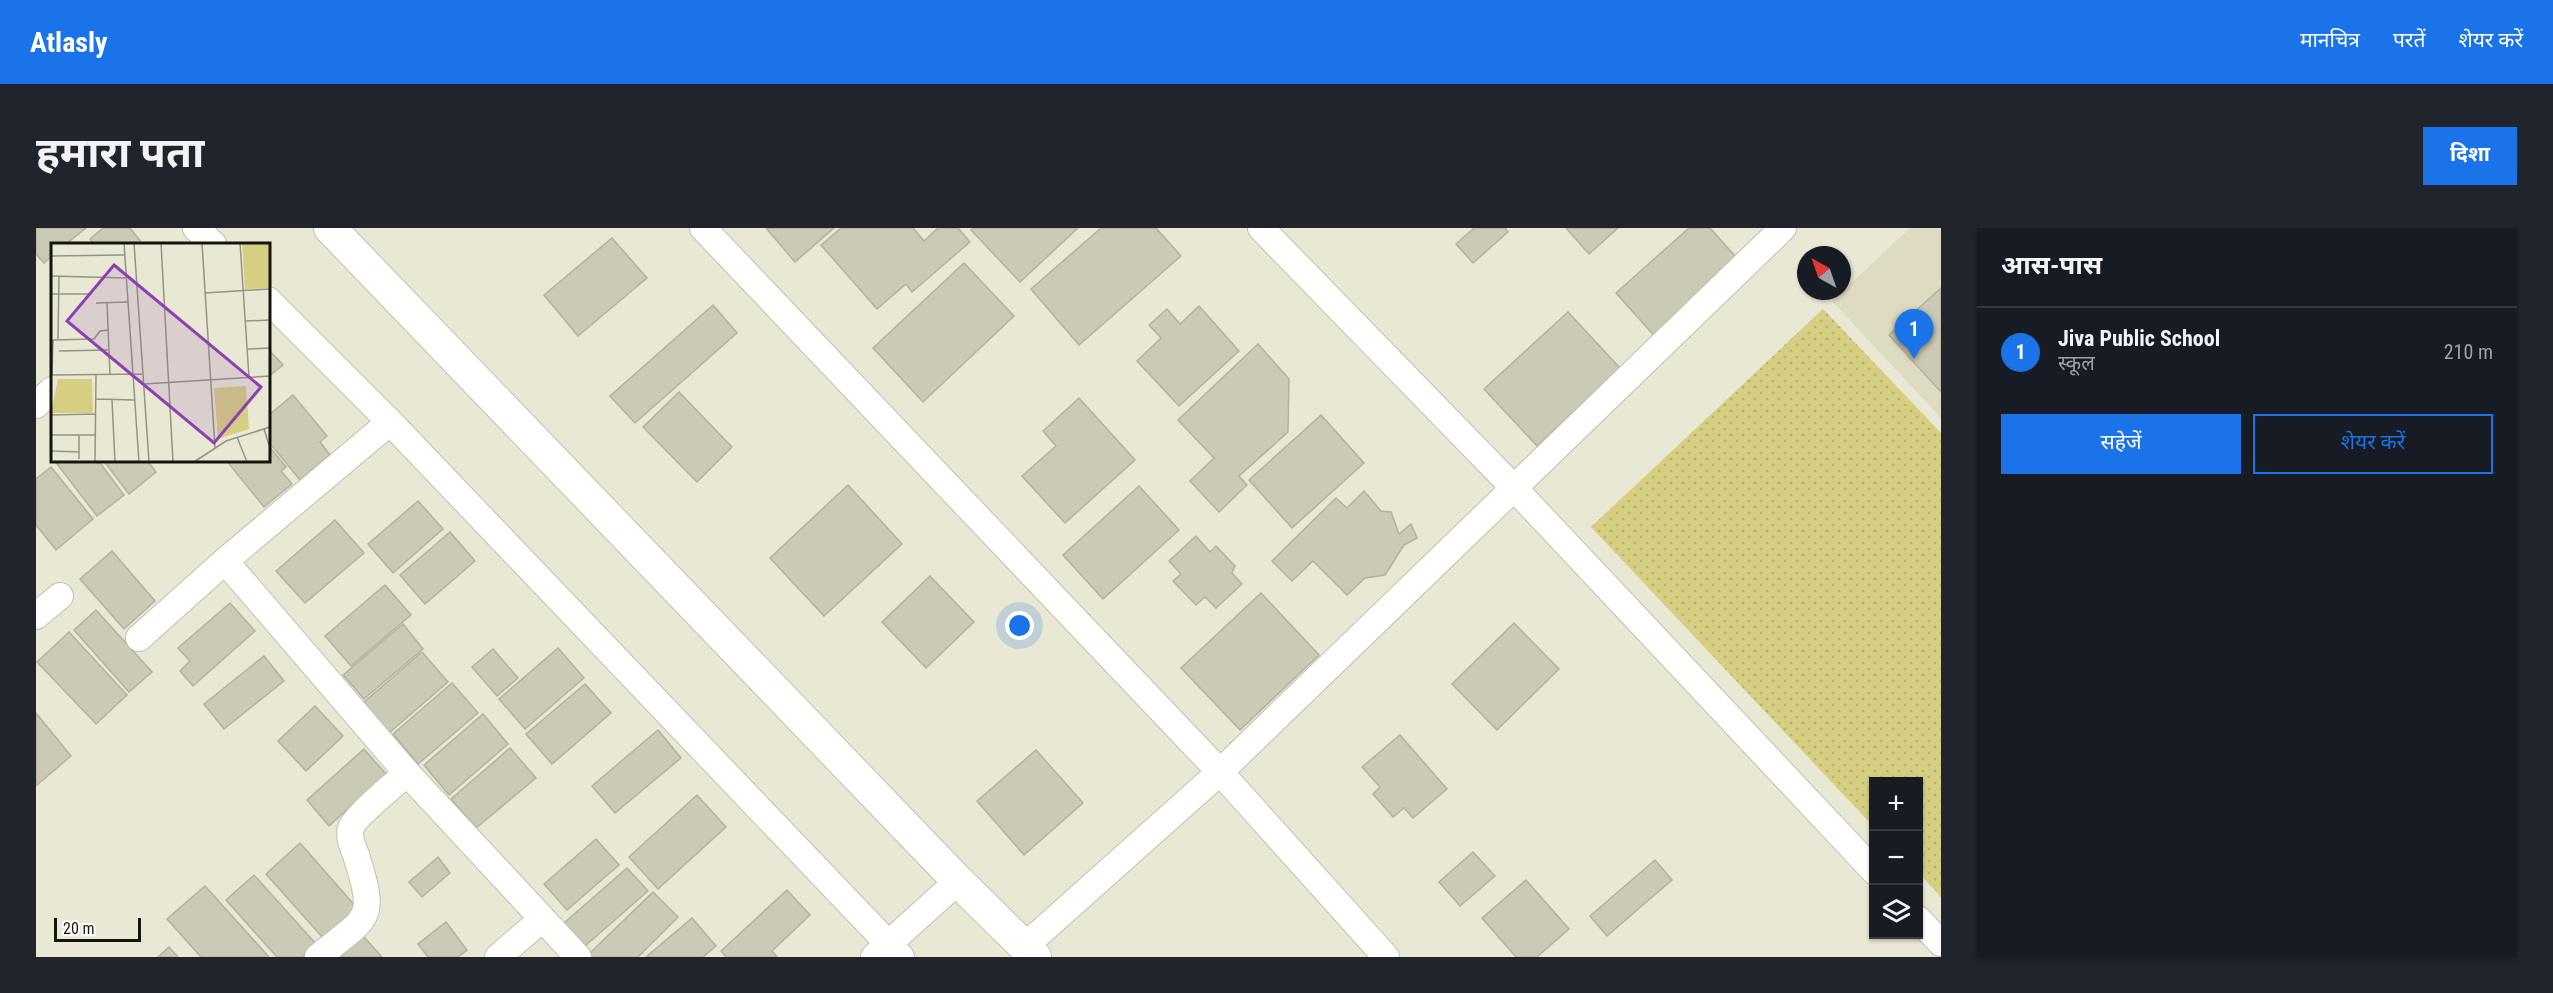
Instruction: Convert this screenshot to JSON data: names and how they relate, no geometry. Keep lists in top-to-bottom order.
{
  "scale_bar": "20 m",
  "north": "top left",
  "page": {
    "header": "Atlasly",
    "nav": ["मानचित्र", "परतें", "शेयर करें"],
    "buttons": [
      "दिशा",
      ["सहेजें", "शेयर करें"]
    ],
    "title": "हमारा पता",
    "heading": "आस-पास",
    "list": [
      {
        "mark": "1",
        "name": "Jiva Public School",
        "note": "स्कूल",
        "value": "210 m"
      }
    ],
    "pins": "1",
    "map_buttons": ["+", "−"],
    "scale": "20 m"
  }
}
